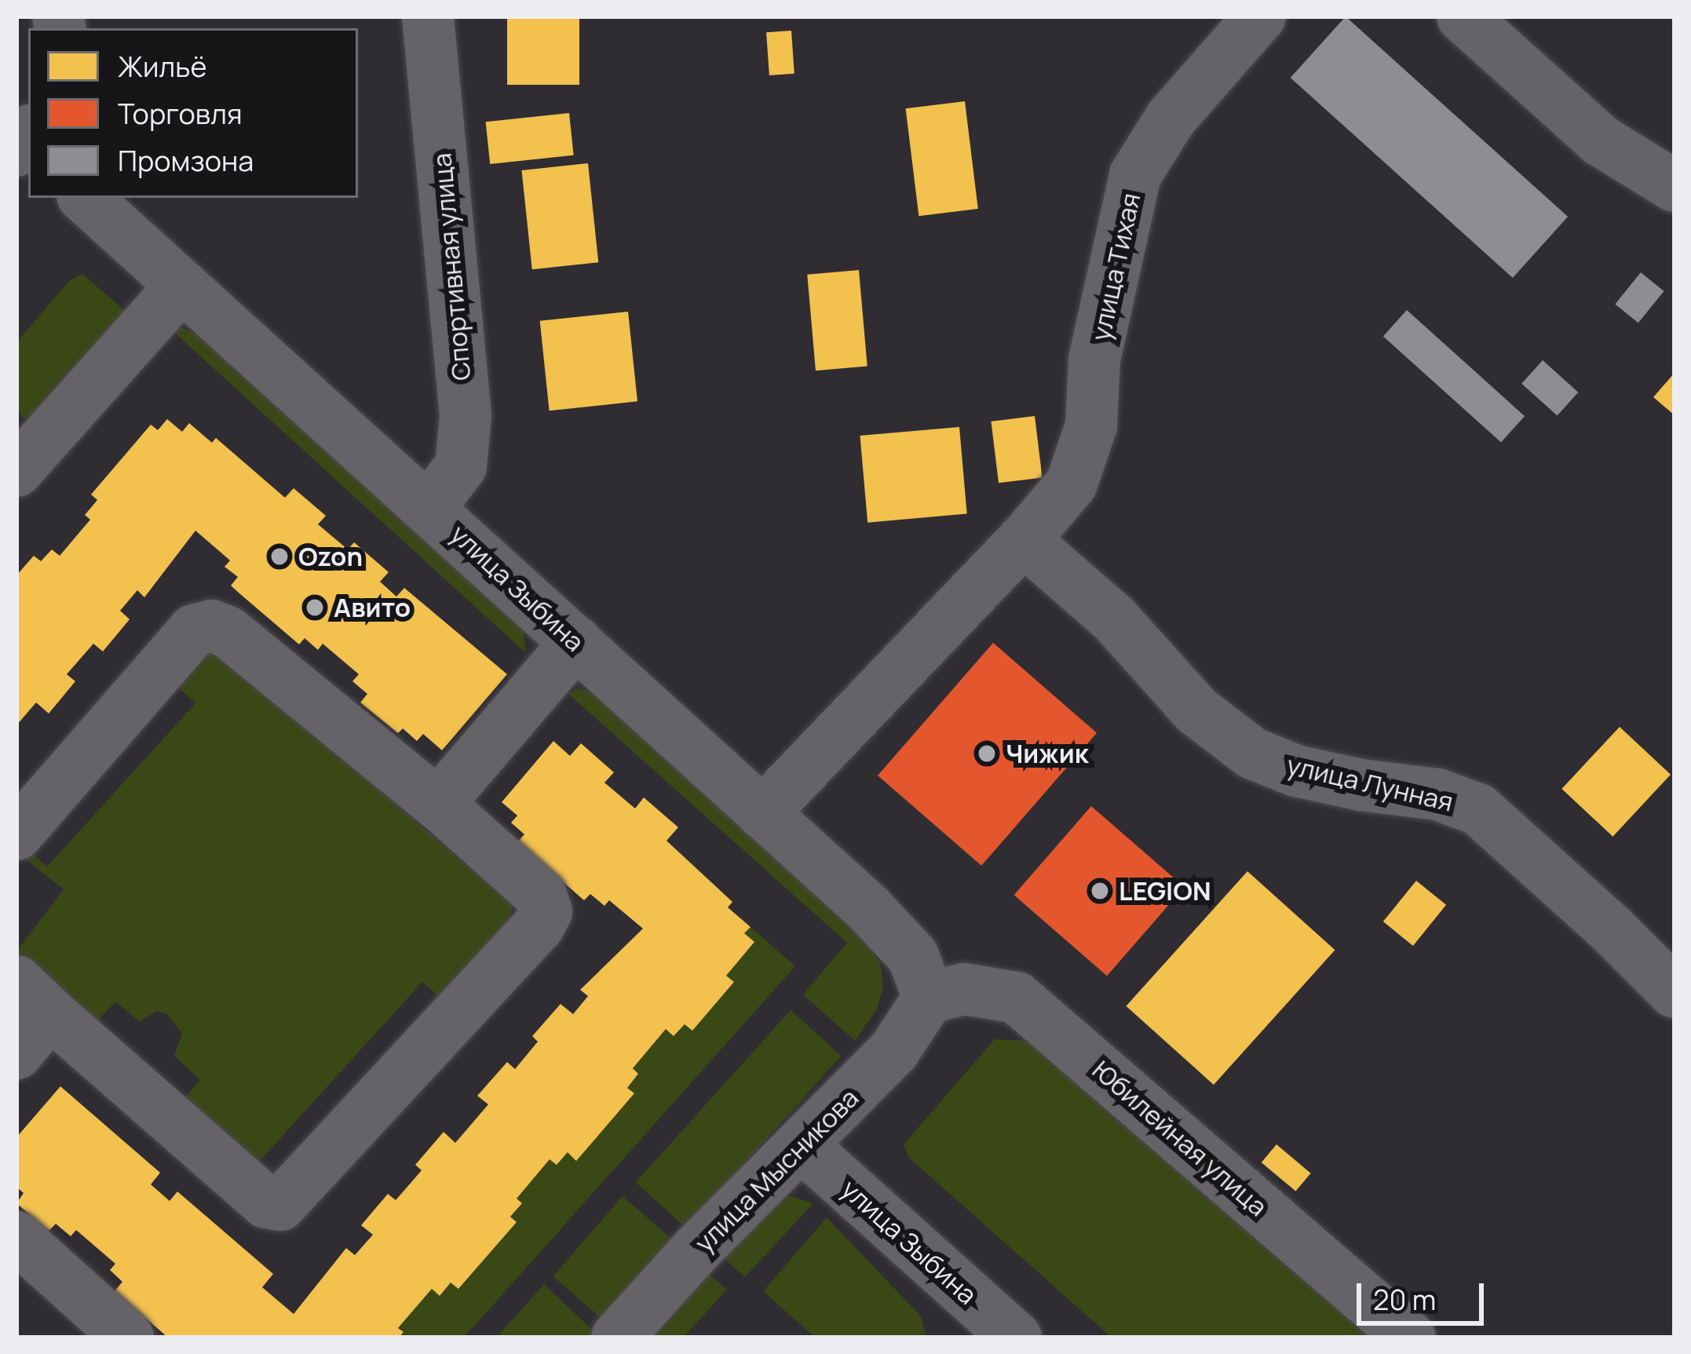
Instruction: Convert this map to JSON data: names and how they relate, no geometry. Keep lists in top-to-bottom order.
{
  "streets": {
    "street": [
      "Спортивная улица",
      "улица Тихая",
      "улица Зыбина",
      "улица Лунная",
      "Юбилейная улица",
      "улица Мысникова"
    ]
  },
  "crossings": [
    ["Спортивная улица", "улица Зыбина"],
    ["улица Тихая", "улица Зыбина"],
    ["улица Тихая", "улица Лунная"],
    ["улица Зыбина", "Юбилейная улица"],
    ["улица Зыбина", "улица Мысникова"],
    ["Юбилейная улица", "улица Мысникова"]
  ],
  "places": [
    "Ozon",
    "Авито",
    "Чижик",
    "LEGION"
  ],
  "legend": ["Жильё", "Торговля", "Промзона"],
  "scale_bar": "20 m"
}
